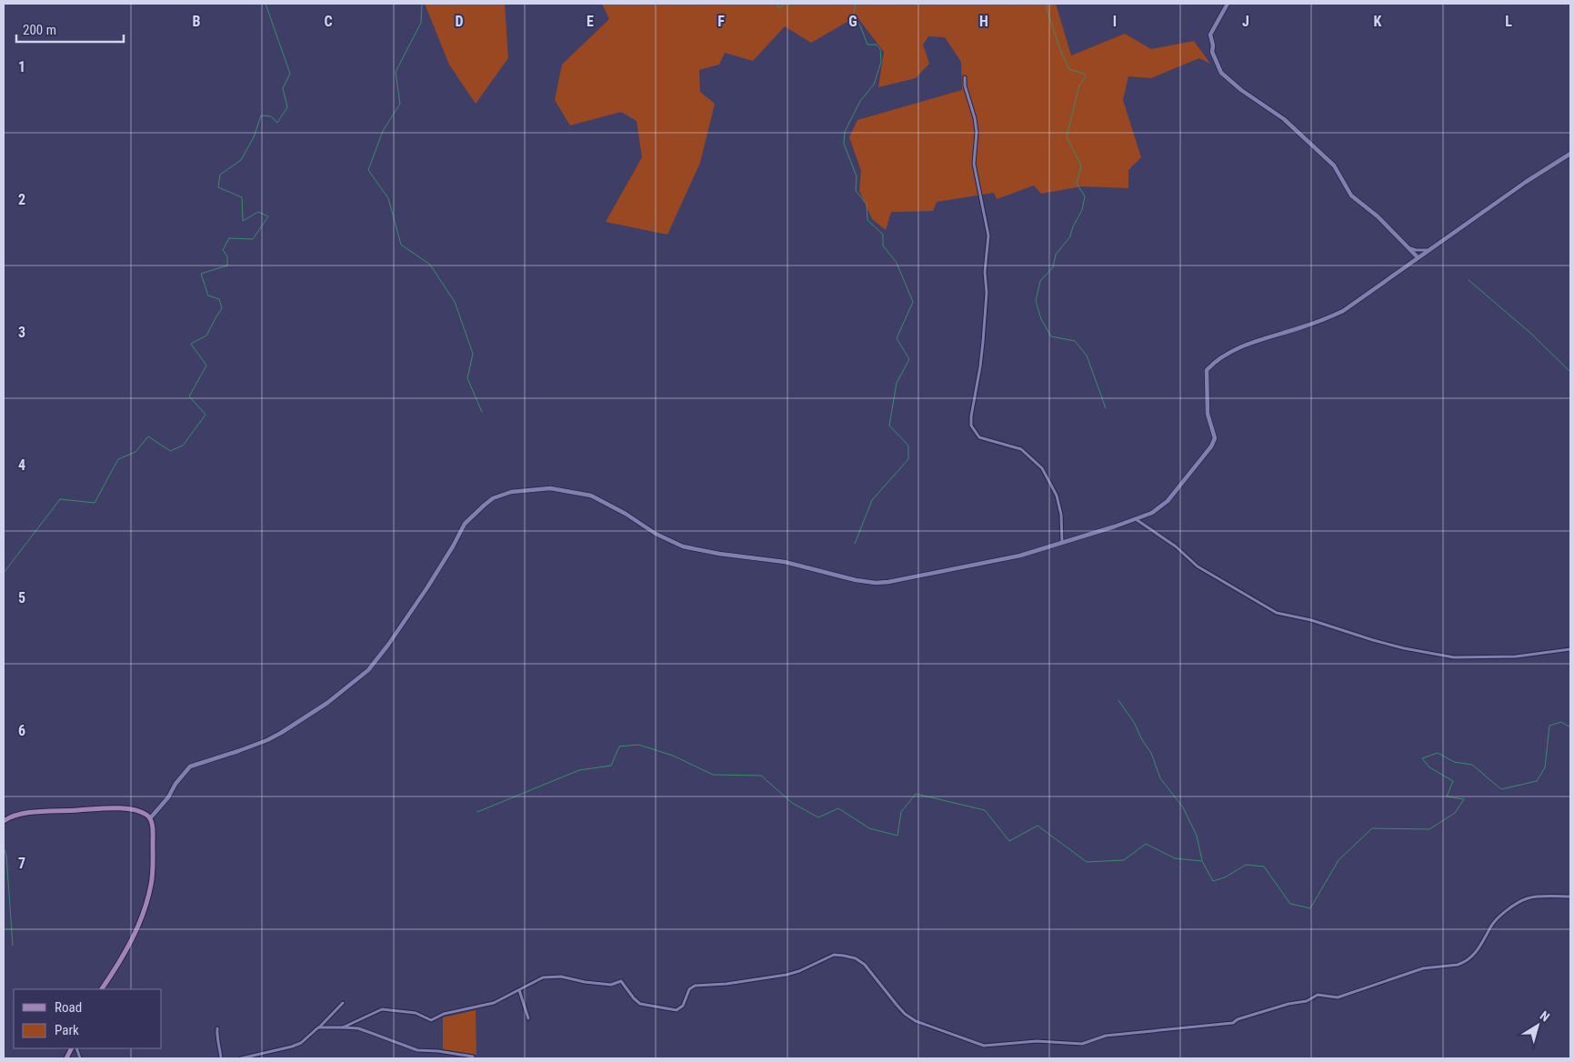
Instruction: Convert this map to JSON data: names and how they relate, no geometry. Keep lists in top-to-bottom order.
{
  "legend": ["Road", "Park"],
  "scale_bar": "200 m",
  "north": "top right",
  "grid": {
    "columns": [
      "B",
      "C",
      "D",
      "E",
      "F",
      "G",
      "H",
      "I",
      "J",
      "K",
      "L"
    ],
    "rows": [
      "1",
      "2",
      "3",
      "4",
      "5",
      "6",
      "7"
    ]
  }
}
